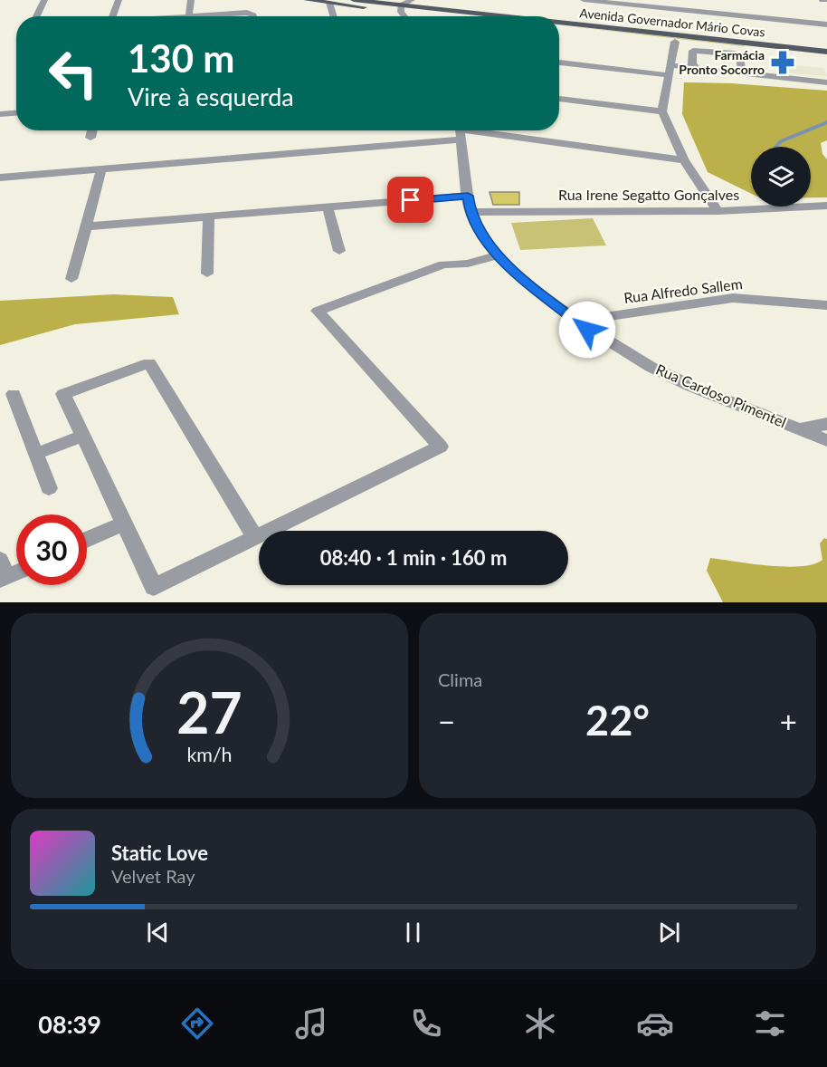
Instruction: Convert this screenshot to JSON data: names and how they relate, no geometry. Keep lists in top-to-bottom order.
{
  "streets": {
    "main road": ["Avenida Governador Mário Covas"],
    "street": ["Rua Irene Segatto Gonçalves", "Rua Alfredo Sallem", "Rua Cardoso Pimentel"]
  },
  "crossings": [
    ["Rua Irene Segatto Gonçalves", "Rua Cardoso Pimentel"],
    ["Rua Alfredo Sallem", "Rua Cardoso Pimentel"]
  ],
  "places": {
    "pharmacy": ["Farmácia Pronto Socorro"]
  },
  "page": {
    "turn": ["130 m", "Vire à esquerda"],
    "limit": "30",
    "trip": "08:40 · 1 min · 160 m",
    "tile": "Clima",
    "heat": ["−", "22°", "+"],
    "song": ["Static Love", "Velvet Ray"],
    "tabs": "08:39",
    "gauge": ["27", "km/h"]
  }
}
